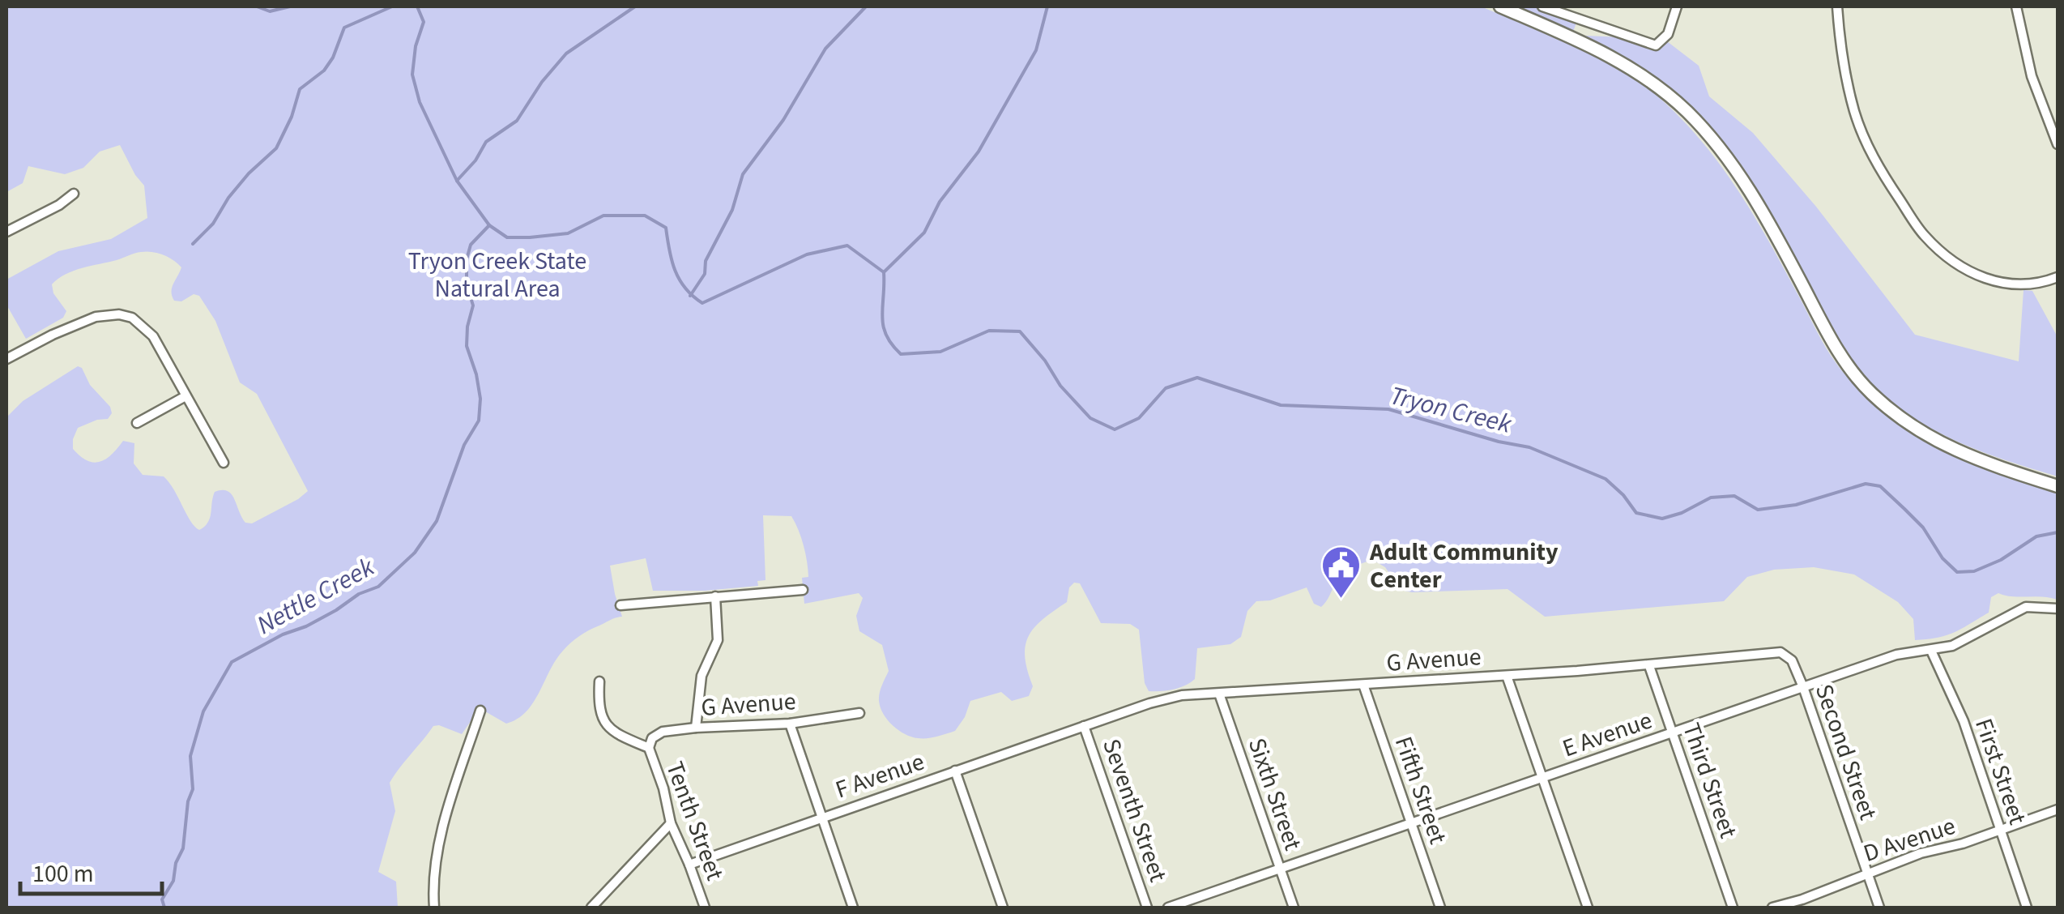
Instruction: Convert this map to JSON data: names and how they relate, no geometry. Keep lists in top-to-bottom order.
{
  "streets": {
    "street": [
      "G Avenue",
      "E Avenue",
      "Second Street",
      "First Street",
      "F Avenue",
      "Third Street",
      "Fifth Street",
      "Sixth Street",
      "Seventh Street",
      "Tenth Street",
      "D Avenue"
    ]
  },
  "crossings": [
    ["G Avenue", "Second Street"],
    ["G Avenue", "F Avenue"],
    ["G Avenue", "Third Street"],
    ["G Avenue", "Fifth Street"],
    ["G Avenue", "Sixth Street"],
    ["G Avenue", "Seventh Street"],
    ["G Avenue", "Tenth Street"],
    ["E Avenue", "Second Street"],
    ["E Avenue", "First Street"],
    ["E Avenue", "Third Street"],
    ["E Avenue", "Fifth Street"],
    ["E Avenue", "Sixth Street"],
    ["Second Street", "D Avenue"],
    ["First Street", "D Avenue"],
    ["F Avenue", "Seventh Street"],
    ["F Avenue", "Tenth Street"]
  ],
  "water": ["Tryon Creek", "Nettle Creek"],
  "parks": ["Tryon Creek State Natural Area"],
  "places": {
    "public building": ["Adult Community Center"]
  },
  "scale_bar": "100 m"
}
